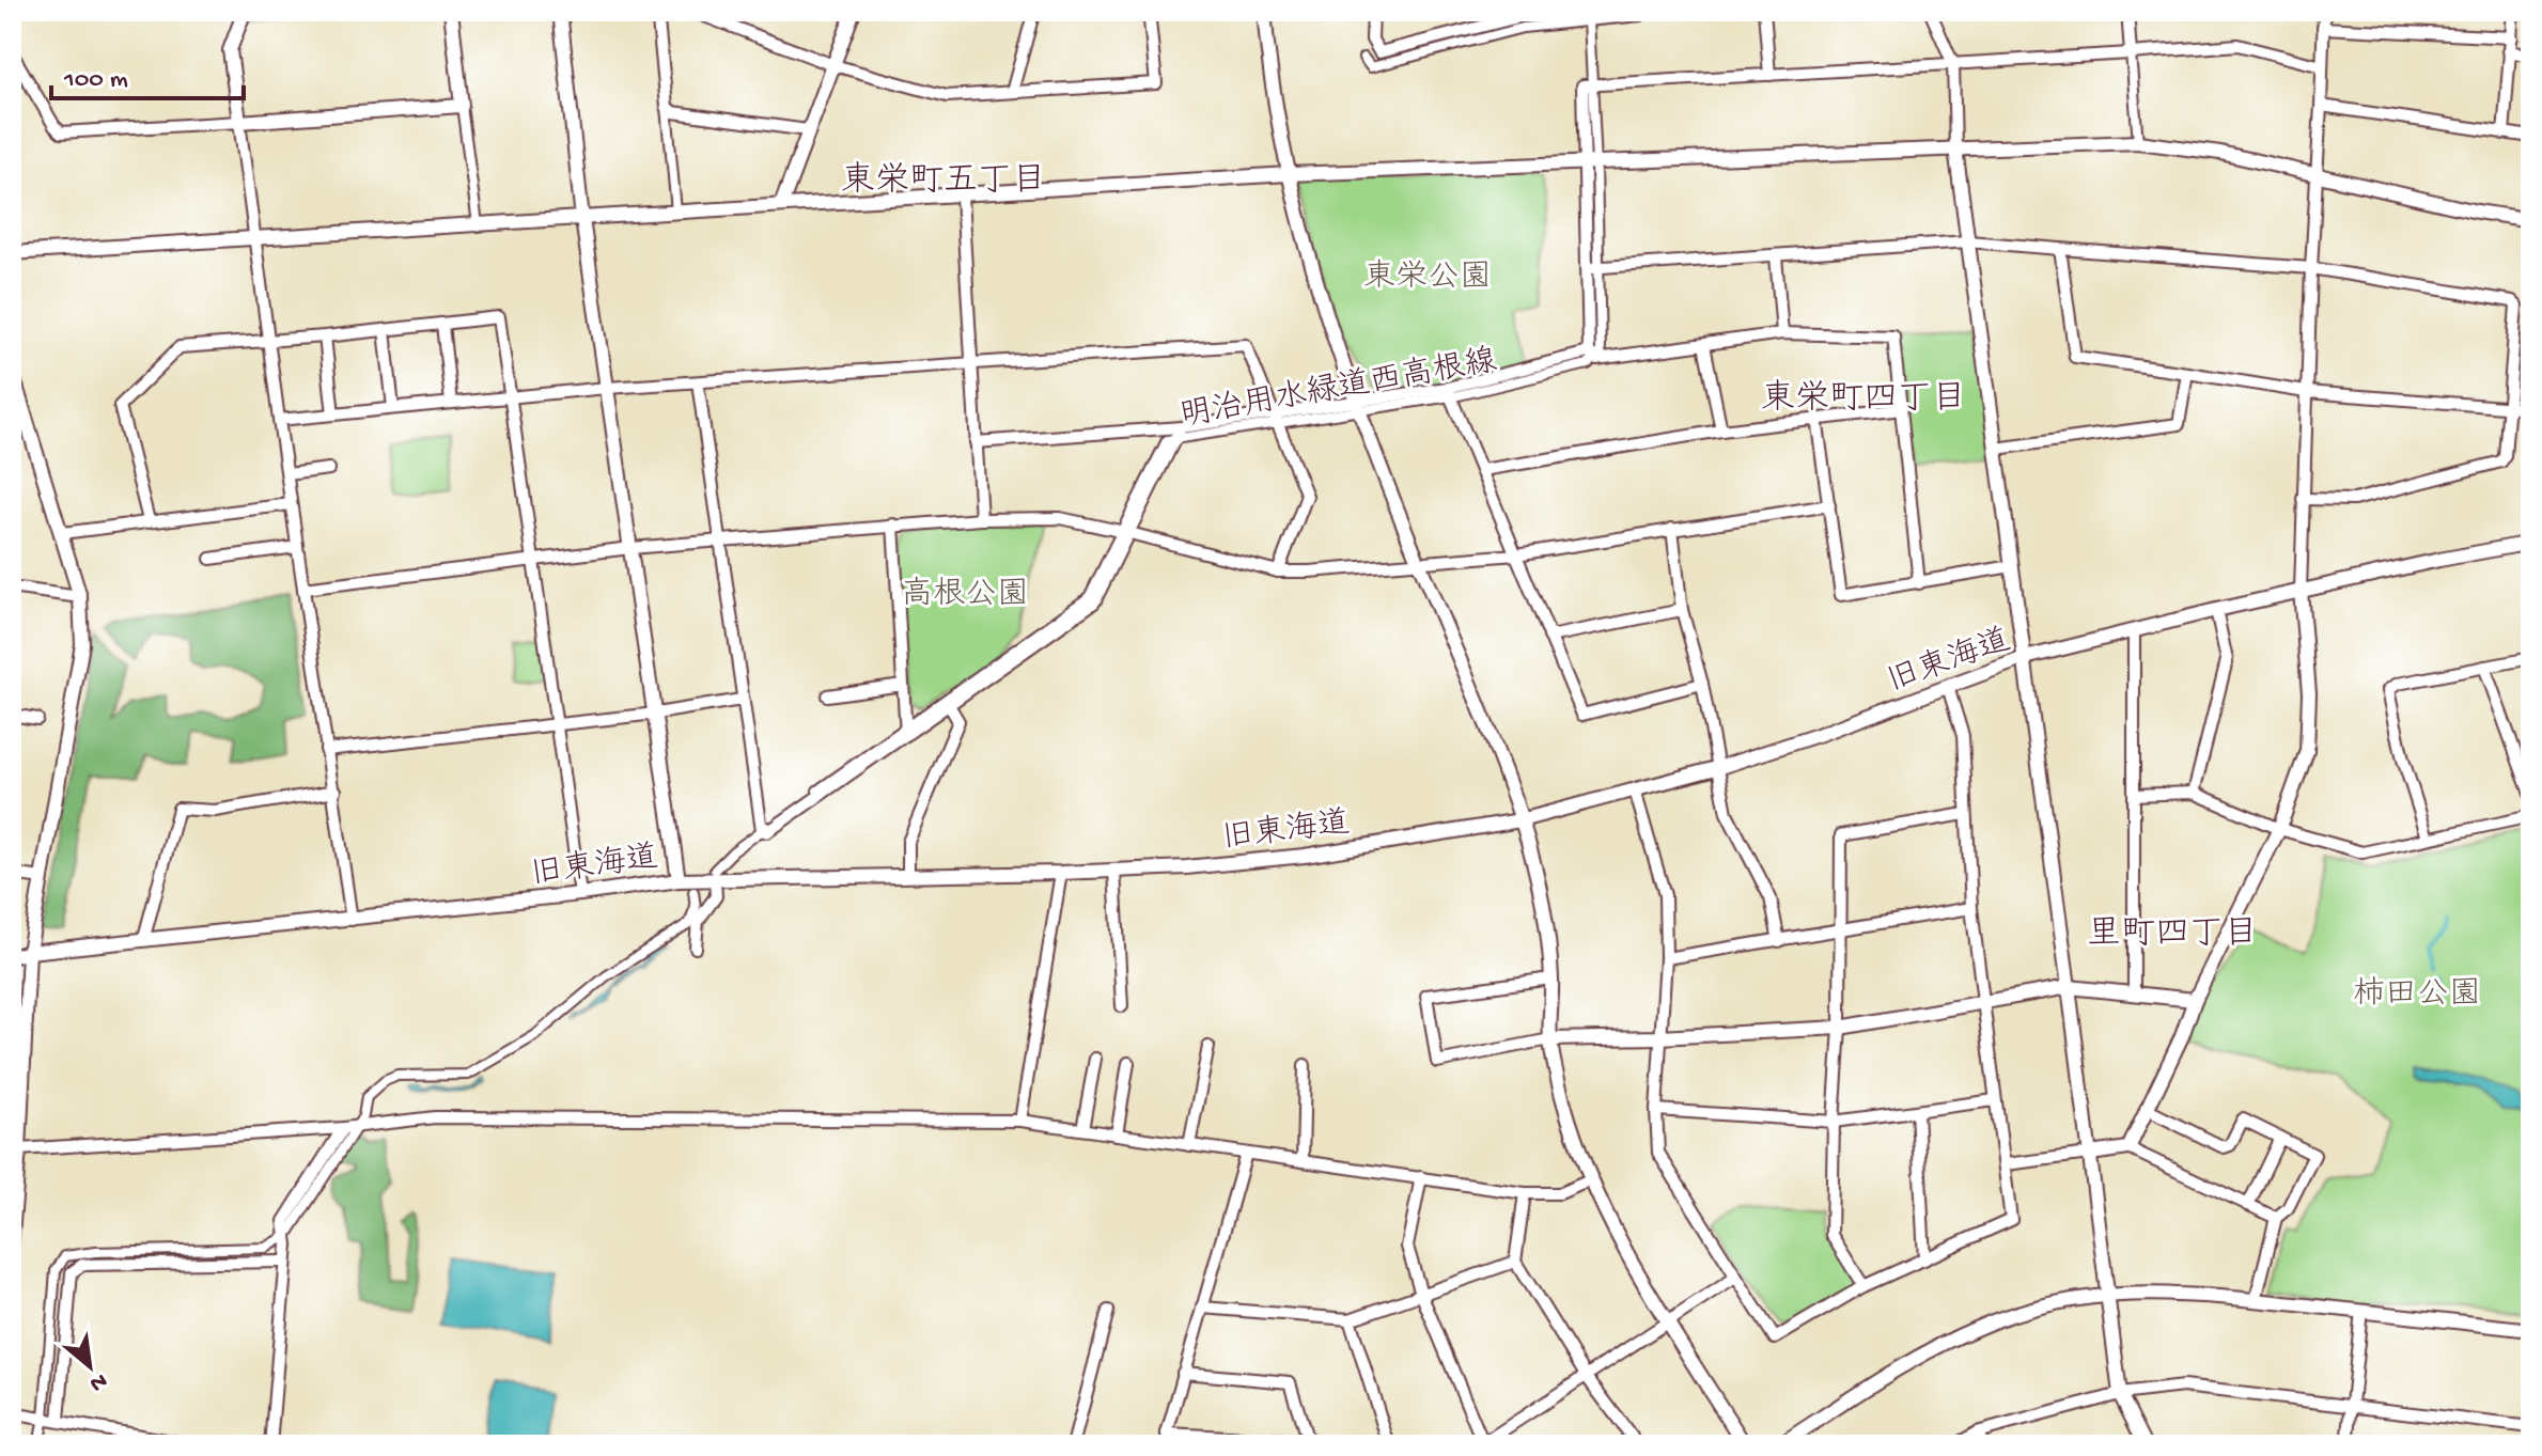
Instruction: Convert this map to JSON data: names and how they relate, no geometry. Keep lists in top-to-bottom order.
{
  "streets": {
    "street": ["旧東海道"]
  },
  "districts": ["東栄町五丁目", "東栄町四丁目", "里町四丁目"],
  "parks": ["東栄公園", "高根公園", "柿田公園"],
  "scale_bar": "100 m",
  "north": "bottom right"
}
